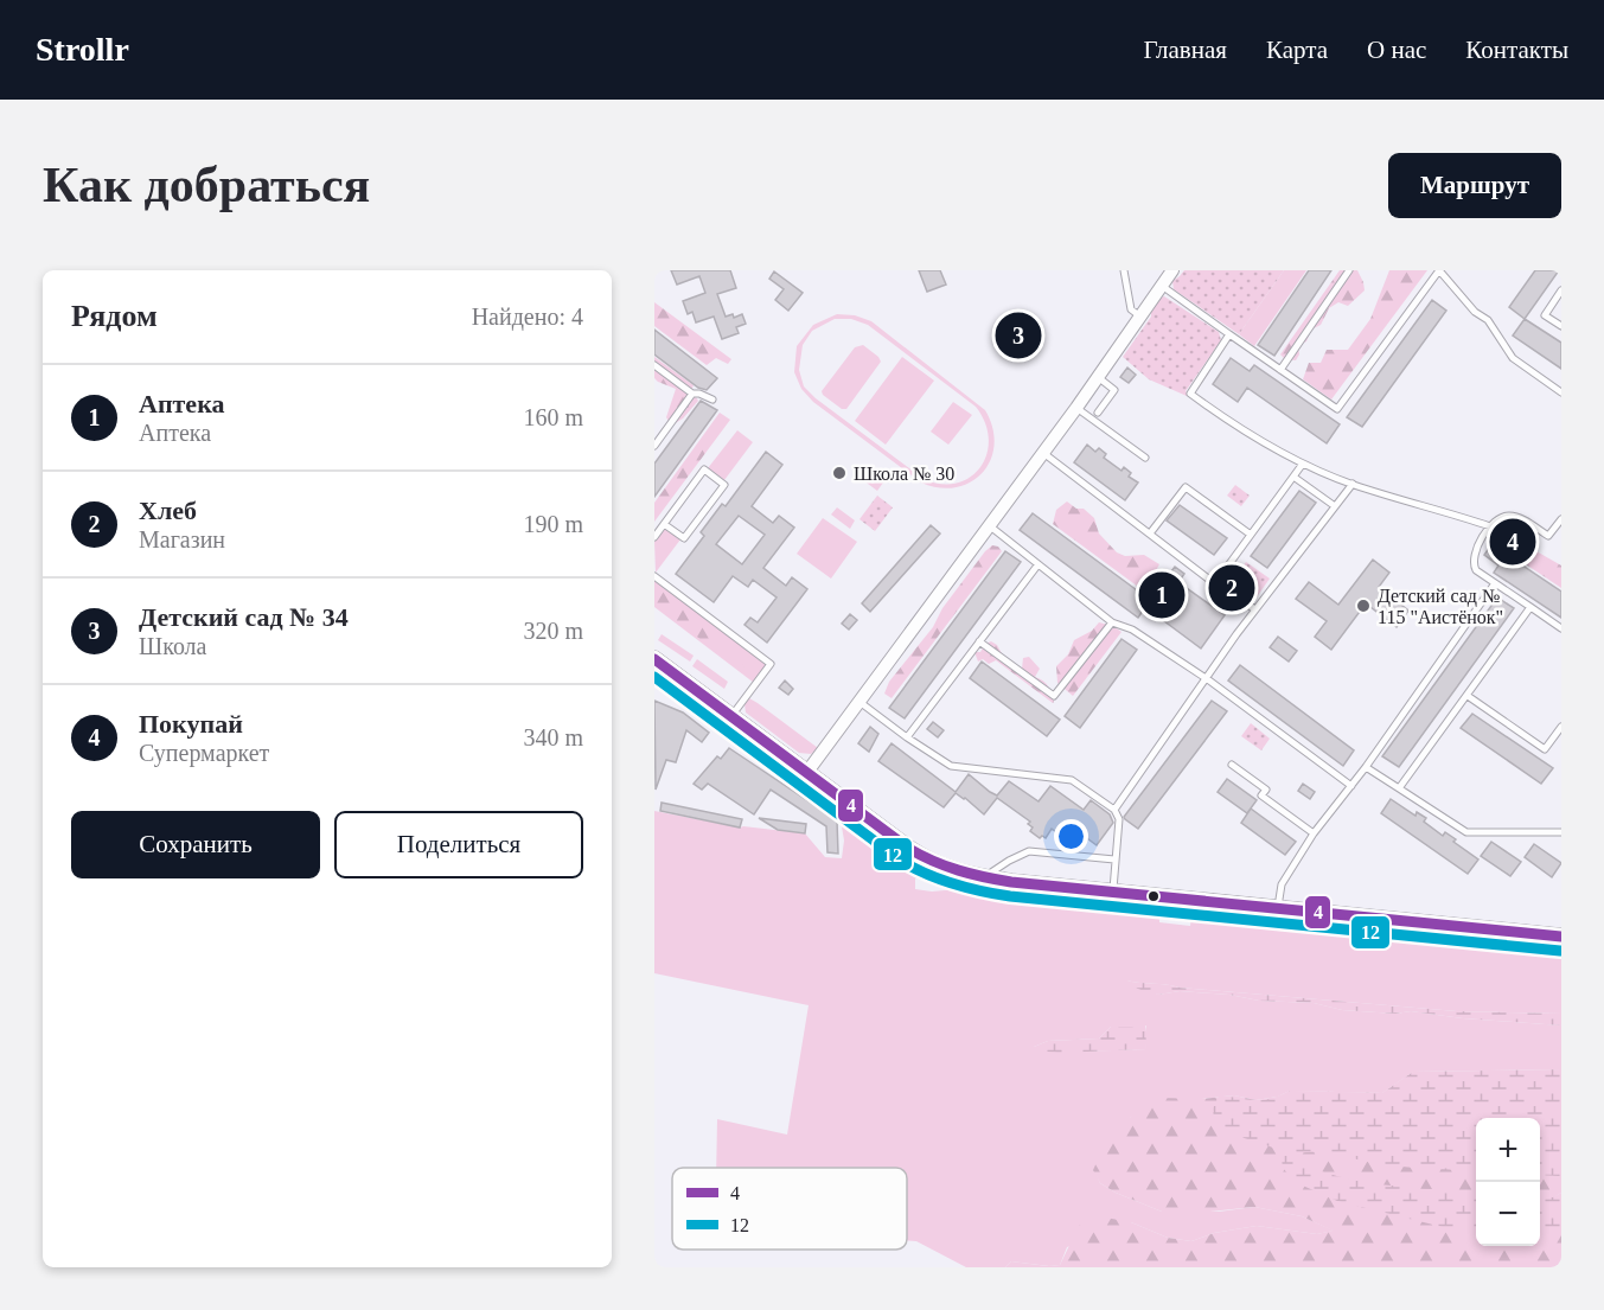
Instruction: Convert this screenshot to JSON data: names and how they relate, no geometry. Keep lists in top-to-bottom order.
{
  "places": ["Школа № 30", "Детский сад № 115 \"Аистёнок\""],
  "lines": ["transit line 4", "transit line 12"],
  "legend": ["4", "12"],
  "page": {
    "header": "Strollr",
    "nav": [
      "Главная",
      "Карта",
      "О нас",
      "Контакты"
    ],
    "buttons": [
      "Маршрут",
      ["Сохранить", "Поделиться"]
    ],
    "title": "Как добраться",
    "heading": ["Рядом", "Найдено: 4"],
    "pins": [
      "3",
      "4",
      "2",
      "1"
    ],
    "list": [
      {
        "mark": "1",
        "name": "Аптека",
        "note": "Аптека",
        "value": "160 m"
      },
      {
        "mark": "2",
        "name": "Хлеб",
        "note": "Магазин",
        "value": "190 m"
      },
      {
        "mark": "3",
        "name": "Детский сад № 34",
        "note": "Школа",
        "value": "320 m"
      },
      {
        "mark": "4",
        "name": "Покупай",
        "note": "Супермаркет",
        "value": "340 m"
      }
    ],
    "map_buttons": ["+", "−"]
  }
}
